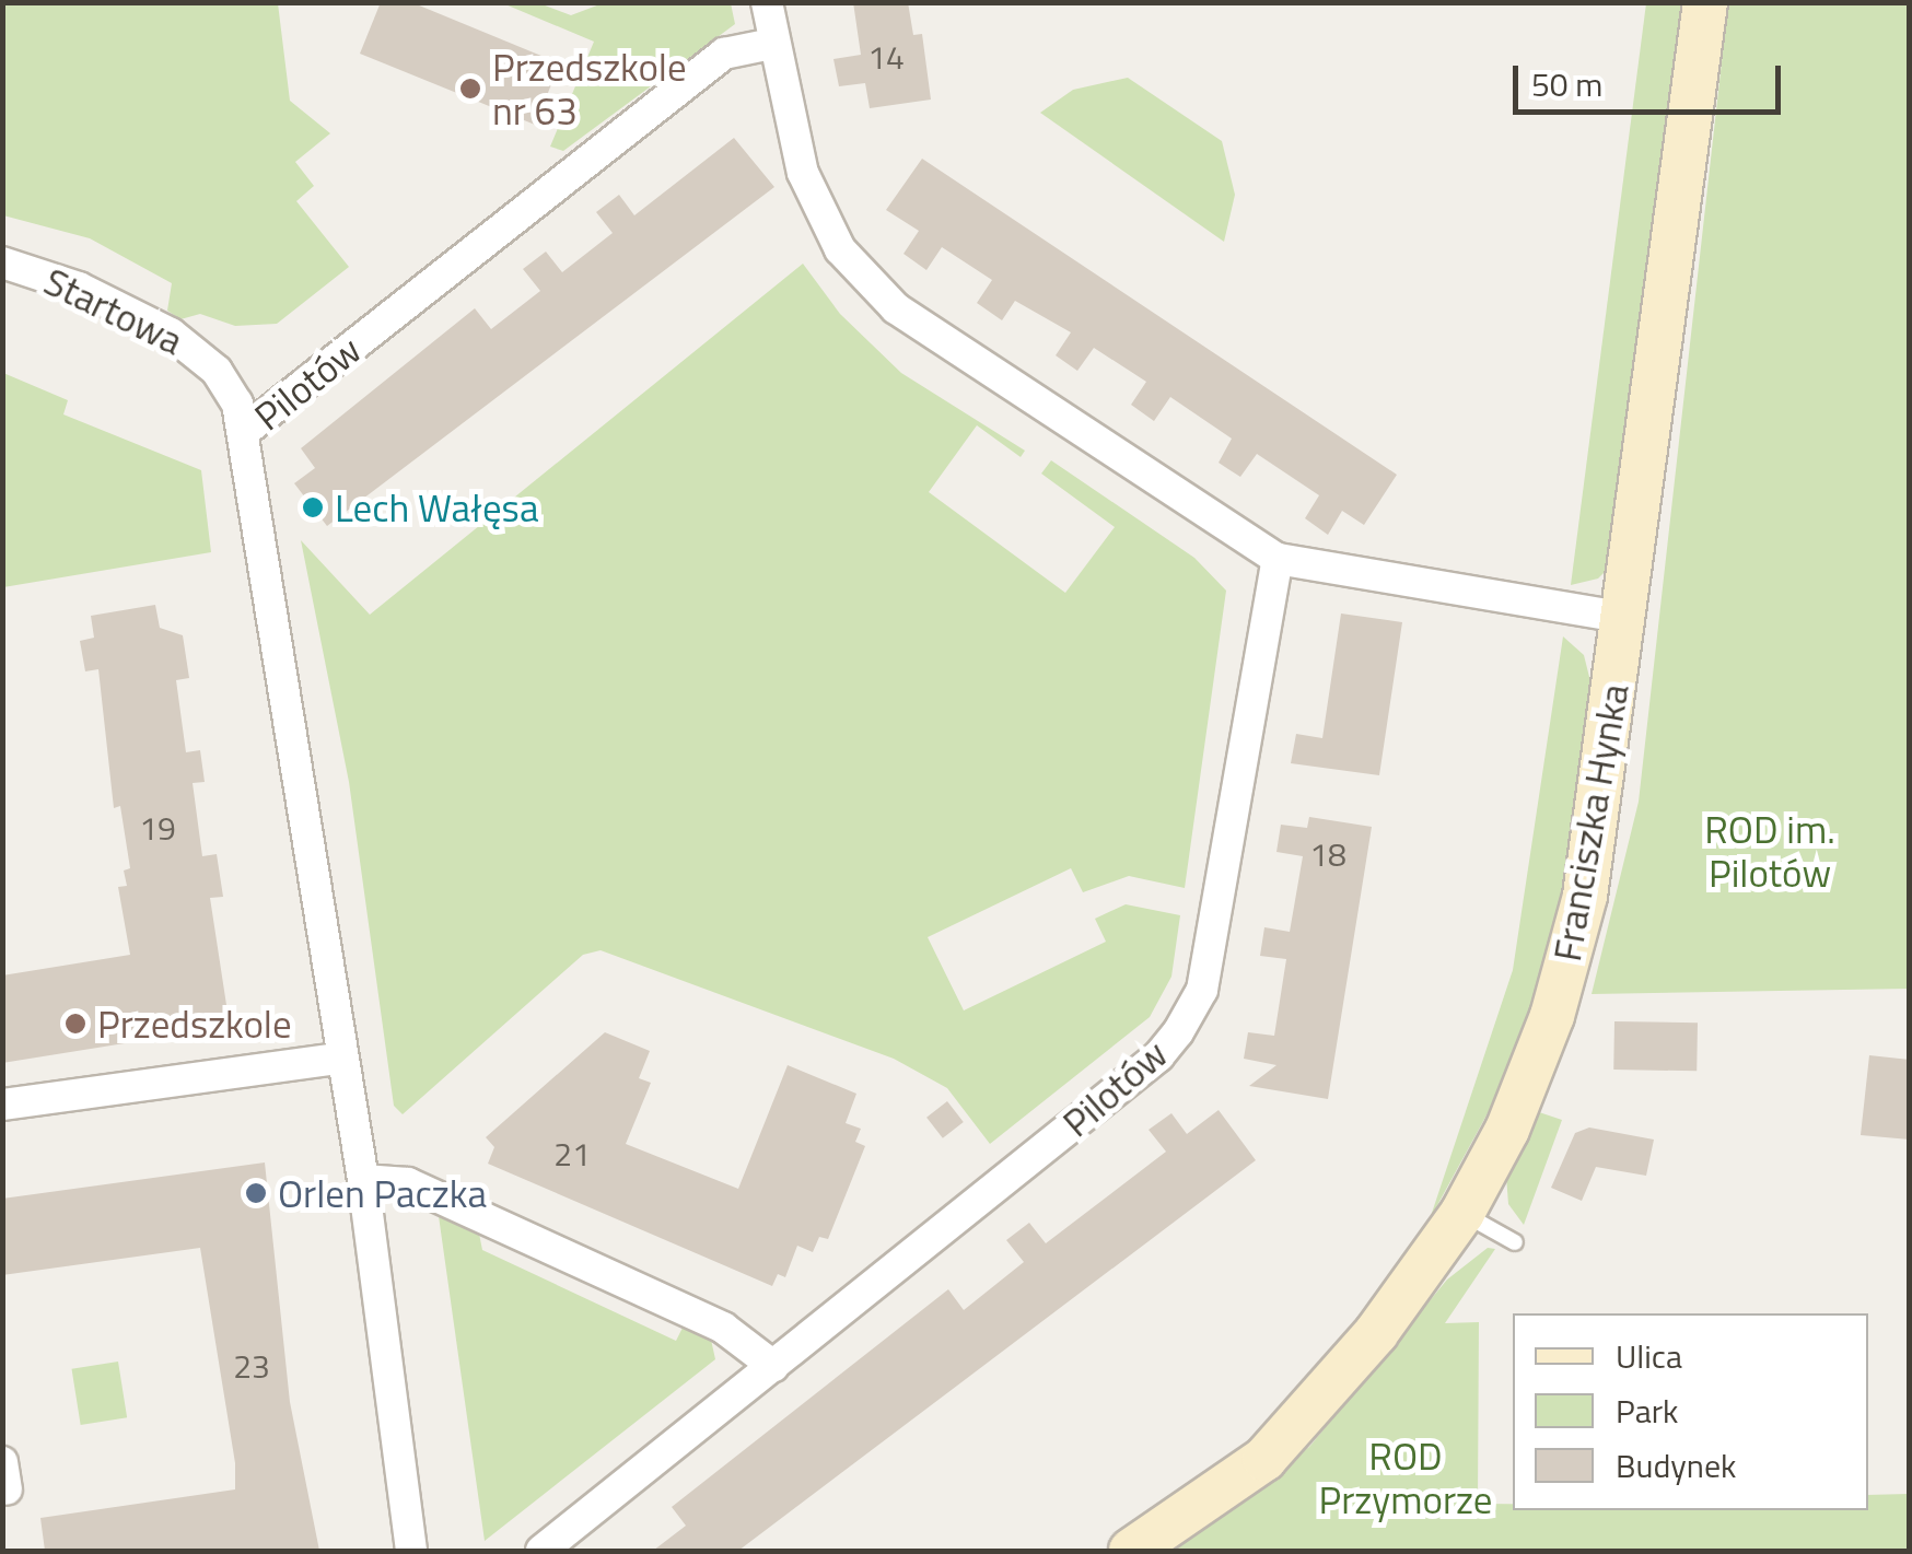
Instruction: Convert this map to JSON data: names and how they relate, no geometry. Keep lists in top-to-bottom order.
{
  "streets": {
    "street": ["Startowa", "Pilotów", "Franciszka Hynka"]
  },
  "crossings": [
    ["Startowa", "Pilotów"]
  ],
  "parks": ["ROD im. Pilotów", "ROD Przymorze"],
  "places": [
    "Przedszkole nr 63",
    "Lech Wałęsa",
    "Przedszkole",
    "Orlen Paczka"
  ],
  "house_numbers": [
    "14",
    "19",
    "18",
    "21",
    "23"
  ],
  "legend": ["Ulica", "Park", "Budynek"],
  "scale_bar": "50 m"
}
